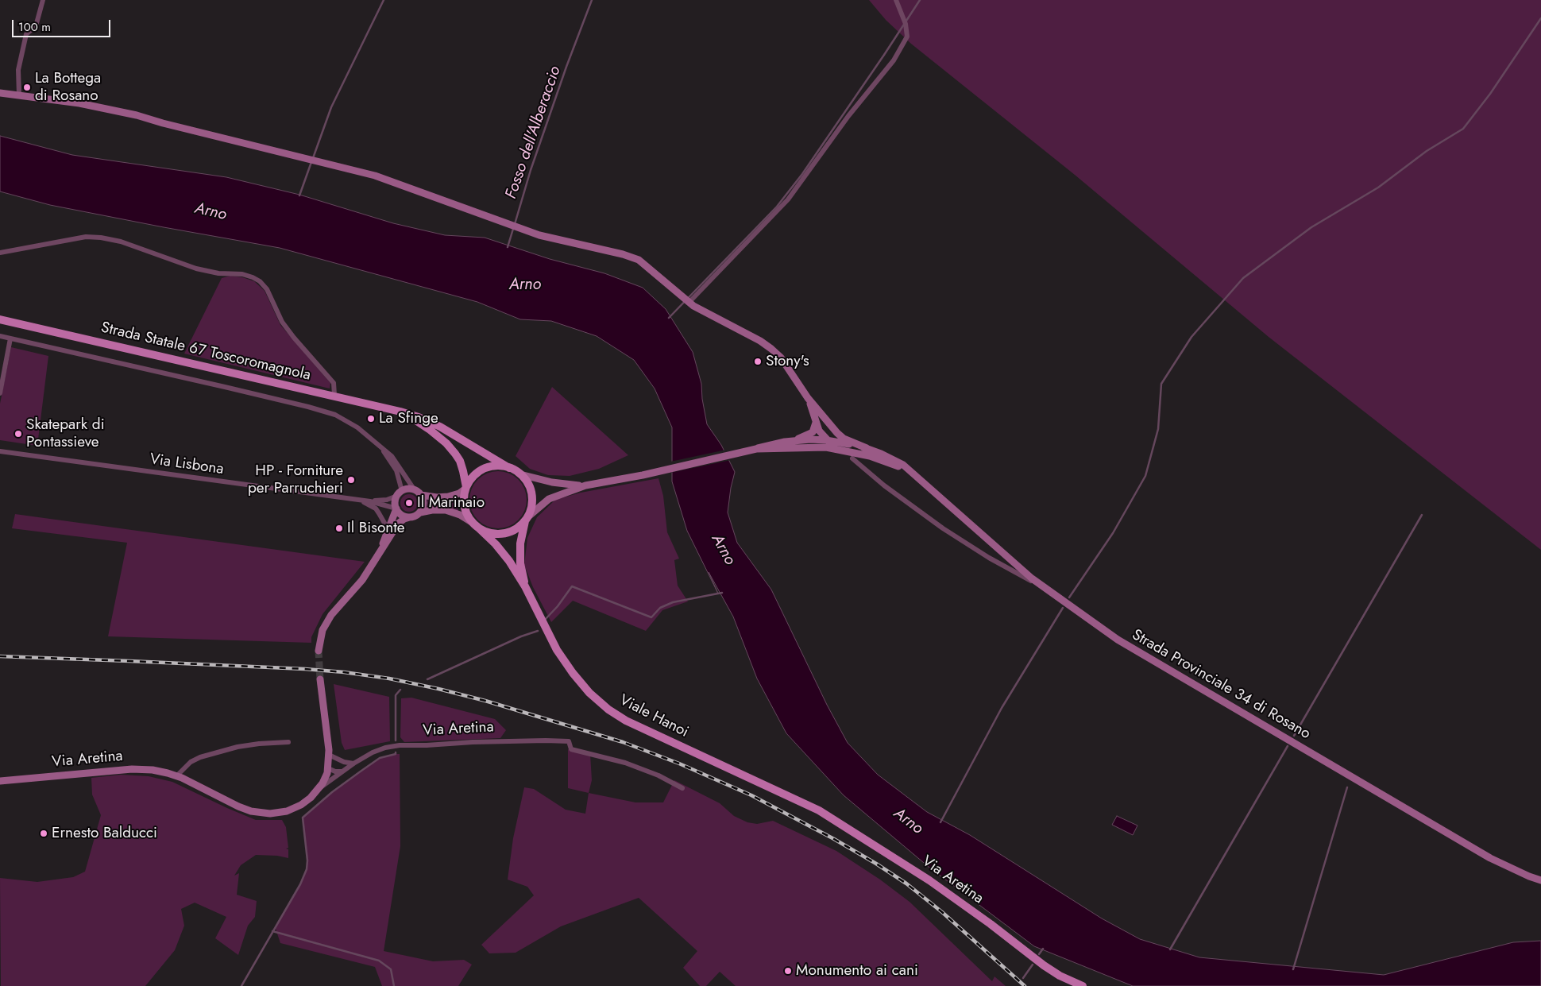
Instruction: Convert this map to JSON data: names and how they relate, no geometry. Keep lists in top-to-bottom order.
{
  "streets": {
    "main road": [
      "Strada Statale 67 Toscoromagnola",
      "Strada Provinciale 34 di Rosano",
      "Viale Hanoi",
      "Via Aretina"
    ],
    "street": ["Via Lisbona"]
  },
  "crossings": [
    ["Strada Statale 67 Toscoromagnola", "Strada Provinciale 34 di Rosano"],
    ["Strada Statale 67 Toscoromagnola", "Viale Hanoi"],
    ["Via Lisbona", "Viale Hanoi"],
    ["Strada Provinciale 34 di Rosano", "Viale Hanoi"],
    ["Viale Hanoi", "Via Aretina"]
  ],
  "water": ["Fosso dell'Alberaccio", "Arno"],
  "places": [
    "La Bottega di Rosano",
    "Stony's",
    "La Sfinge",
    "Skatepark di Pontassieve",
    "HP - Forniture per Parruchieri",
    "Il Marinaio",
    "Il Bisonte",
    "Ernesto Balducci",
    "Monumento ai cani"
  ],
  "scale_bar": "100 m"
}
